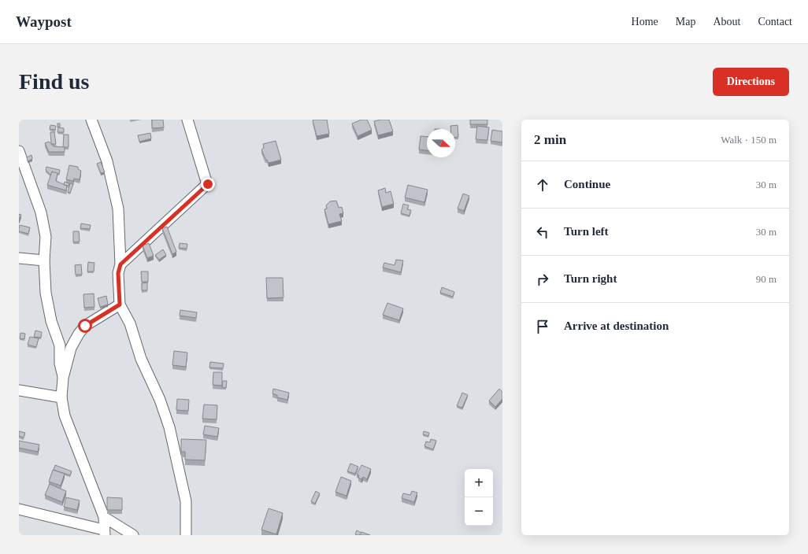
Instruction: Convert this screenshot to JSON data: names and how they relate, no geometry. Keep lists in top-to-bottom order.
{
  "north": "right",
  "page": {
    "header": "Waypost",
    "nav": [
      "Home",
      "Map",
      "About",
      "Contact"
    ],
    "buttons": "Directions",
    "title": "Find us",
    "heading": ["2 min", "Walk · 150 m"],
    "list": [
      ["Continue", "30 m"],
      ["Turn left", "30 m"],
      ["Turn right", "90 m"],
      "Arrive at destination"
    ],
    "map_buttons": ["+", "−"]
  }
}
